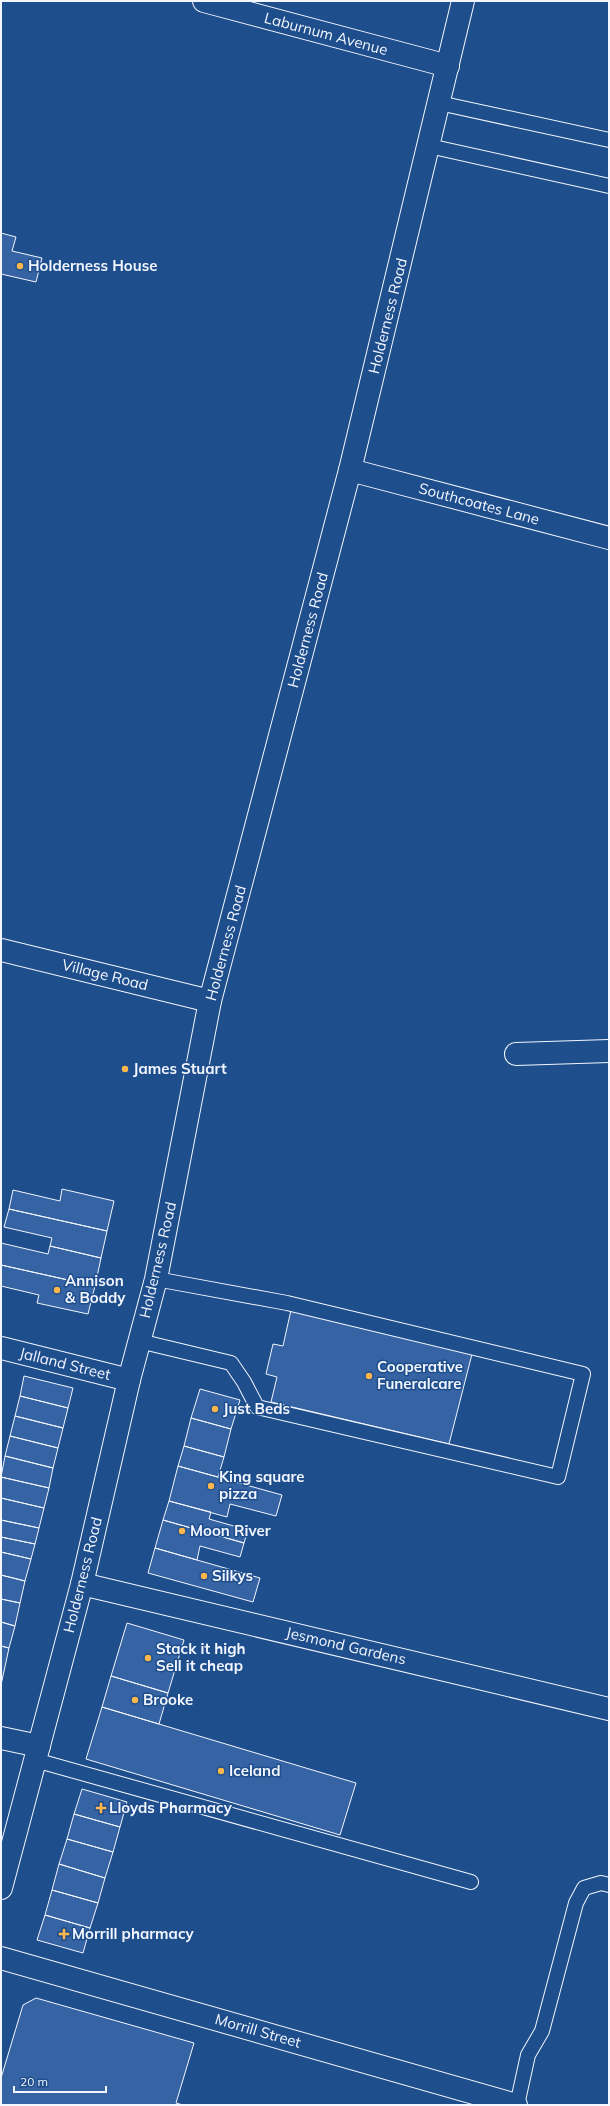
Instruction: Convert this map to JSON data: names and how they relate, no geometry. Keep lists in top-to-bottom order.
{
  "streets": {
    "main road": [
      "Laburnum Avenue",
      "Holderness Road",
      "Southcoates Lane",
      "Village Road",
      "Jalland Street",
      "Jesmond Gardens",
      "Morrill Street"
    ]
  },
  "crossings": [
    ["Laburnum Avenue", "Holderness Road"],
    ["Holderness Road", "Southcoates Lane"],
    ["Holderness Road", "Village Road"],
    ["Holderness Road", "Jalland Street"],
    ["Holderness Road", "Jesmond Gardens"]
  ],
  "places": {
    "other": [
      "Holderness House",
      "James Stuart",
      "Annison & Boddy",
      "Cooperative Funeralcare",
      "Just Beds",
      "King square pizza",
      "Moon River",
      "Silkys",
      "Stack it high Sell it cheap",
      "Brooke",
      "Iceland"
    ],
    "health": ["Lloyds Pharmacy", "Morrill pharmacy"]
  },
  "scale_bar": "20 m"
}
